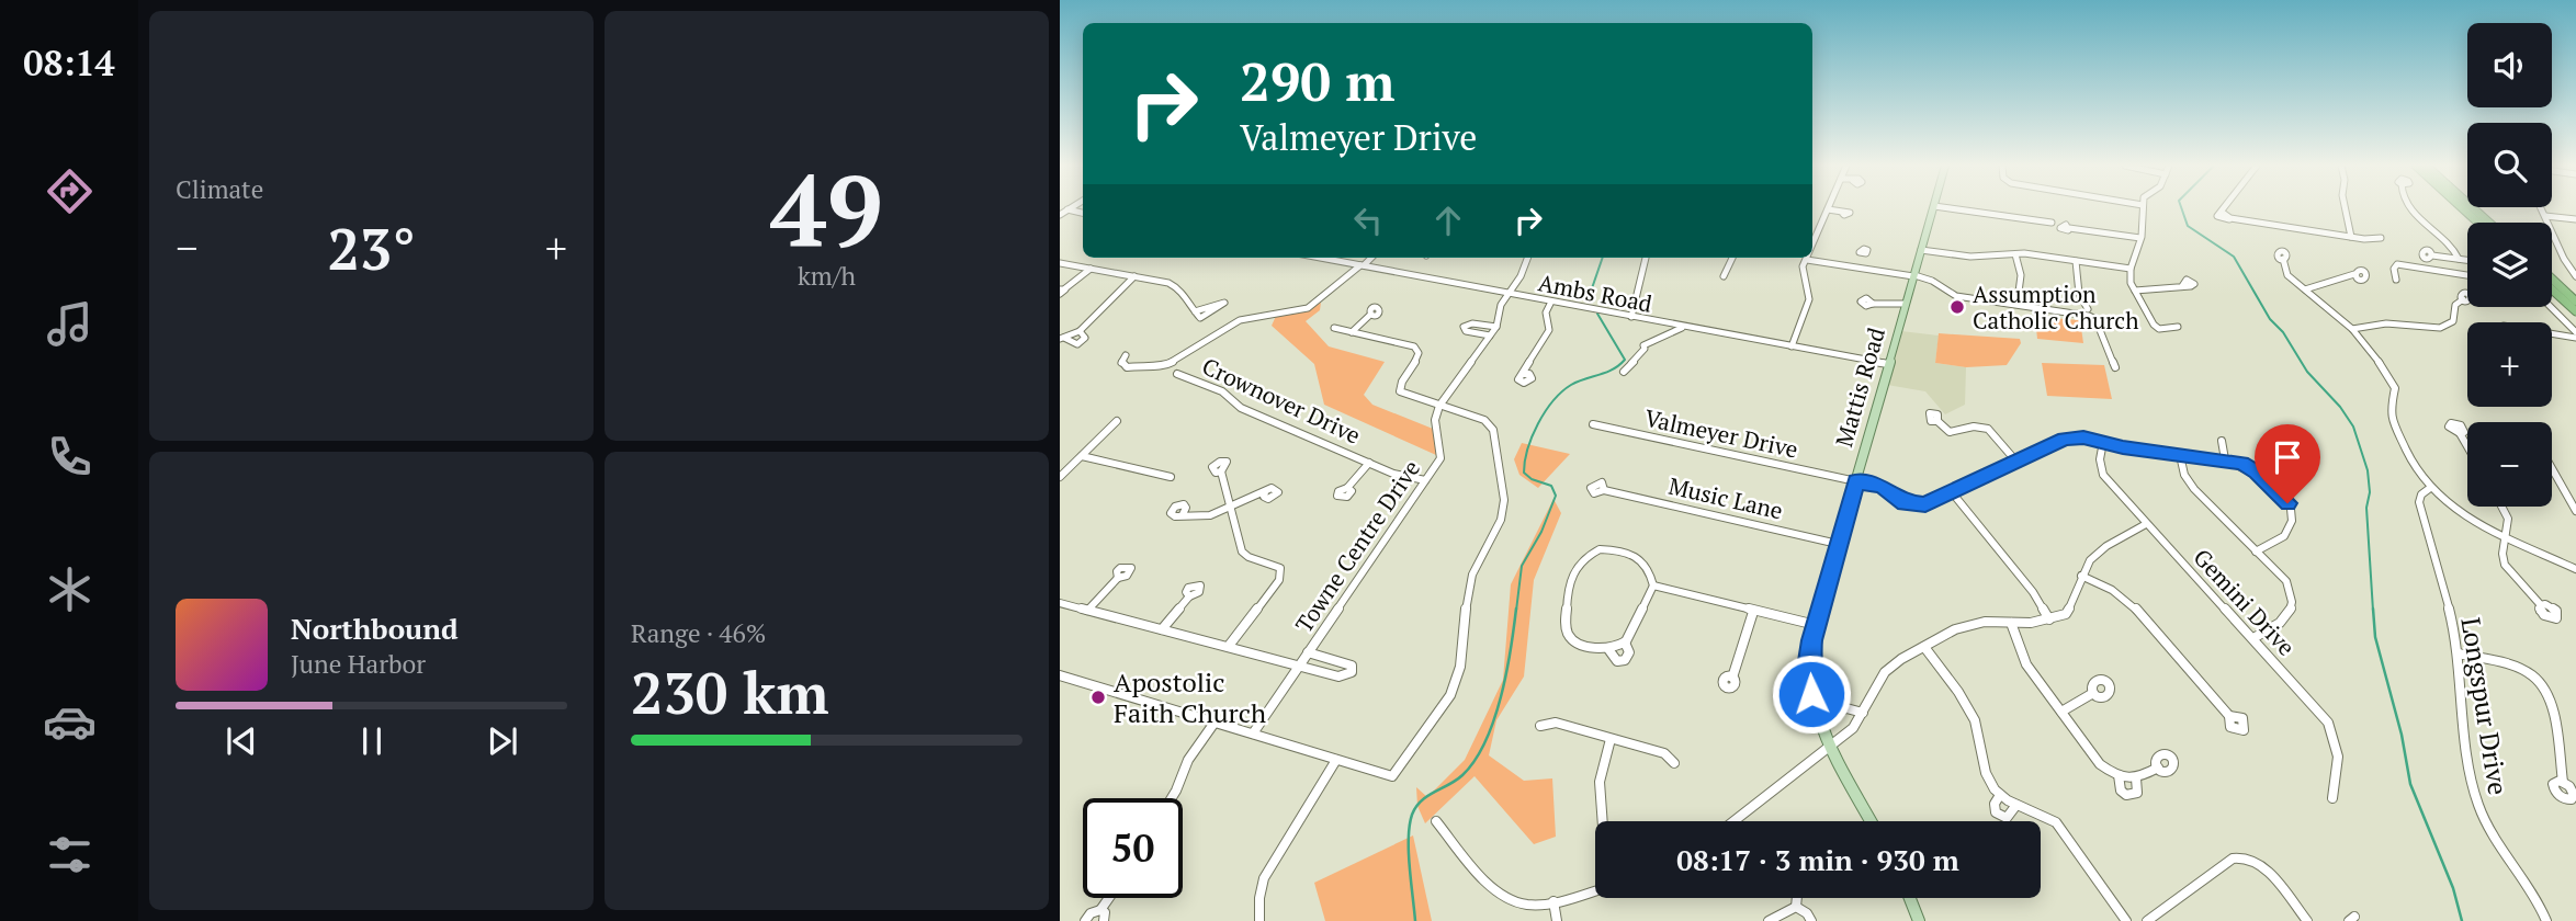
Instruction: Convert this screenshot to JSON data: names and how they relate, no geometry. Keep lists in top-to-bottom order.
{
  "streets": {
    "main road": ["Mattis Road"],
    "street": [
      "Ambs Road",
      "Crownover Drive",
      "Valmeyer Drive",
      "Music Lane",
      "Towne Centre Drive",
      "Gemini Drive",
      "Longspur Drive"
    ]
  },
  "crossings": [
    ["Ambs Road", "Mattis Road"],
    ["Mattis Road", "Valmeyer Drive"],
    ["Mattis Road", "Music Lane"],
    ["Crownover Drive", "Towne Centre Drive"],
    ["Valmeyer Drive", "Gemini Drive"]
  ],
  "places": ["Assumption Catholic Church", "Apostolic Faith Church"],
  "page": {
    "tabs": "08:14",
    "tile": [
      "Climate",
      ["49", "km/h"],
      ["Range · 46%", "230 km"]
    ],
    "map_buttons": ["+", "−"],
    "turn": ["290 m", "Valmeyer Drive"],
    "heat": ["−", "23°", "+"],
    "song": ["Northbound", "June Harbor"],
    "limit": "50",
    "trip": "08:17 · 3 min · 930 m"
  }
}
